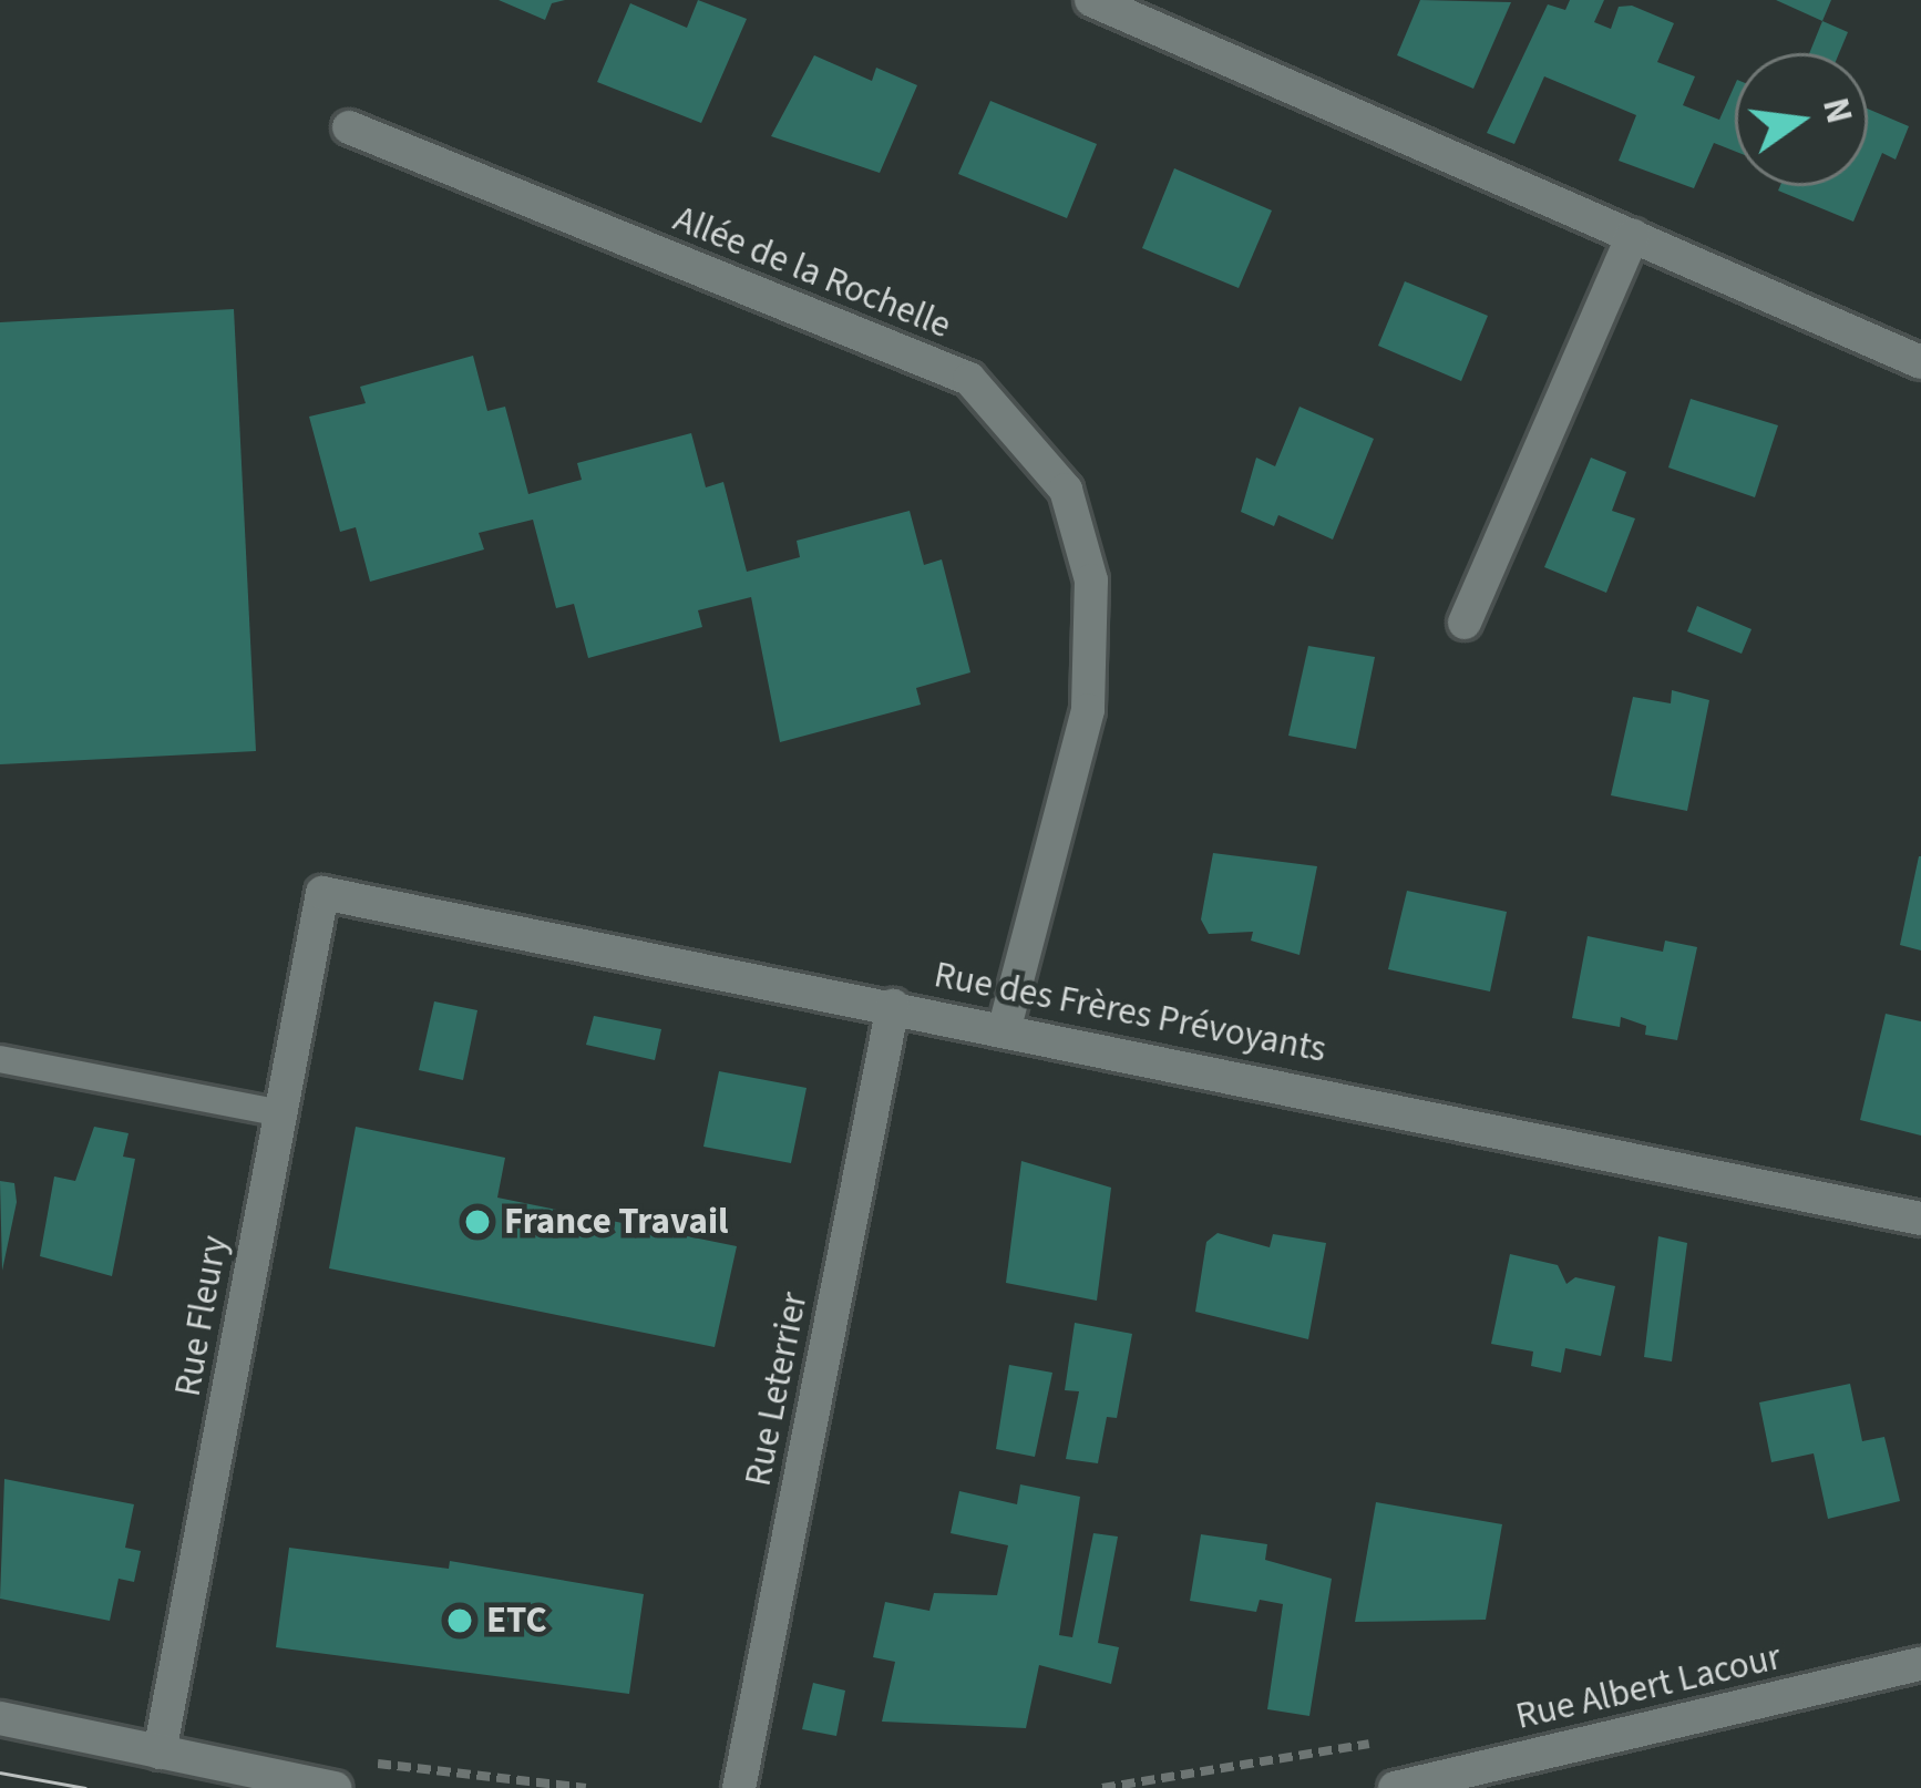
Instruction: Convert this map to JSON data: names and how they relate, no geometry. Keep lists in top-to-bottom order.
{
  "streets": {
    "street": [
      "Allée de la Rochelle",
      "Rue des Frères Prévoyants",
      "Rue Fleury",
      "Rue Leterrier",
      "Rue Albert Lacour"
    ]
  },
  "crossings": [
    ["Allée de la Rochelle", "Rue des Frères Prévoyants"],
    ["Rue des Frères Prévoyants", "Rue Fleury"],
    ["Rue des Frères Prévoyants", "Rue Leterrier"]
  ],
  "places": ["France Travail", "ETC"],
  "north": "right"
}
